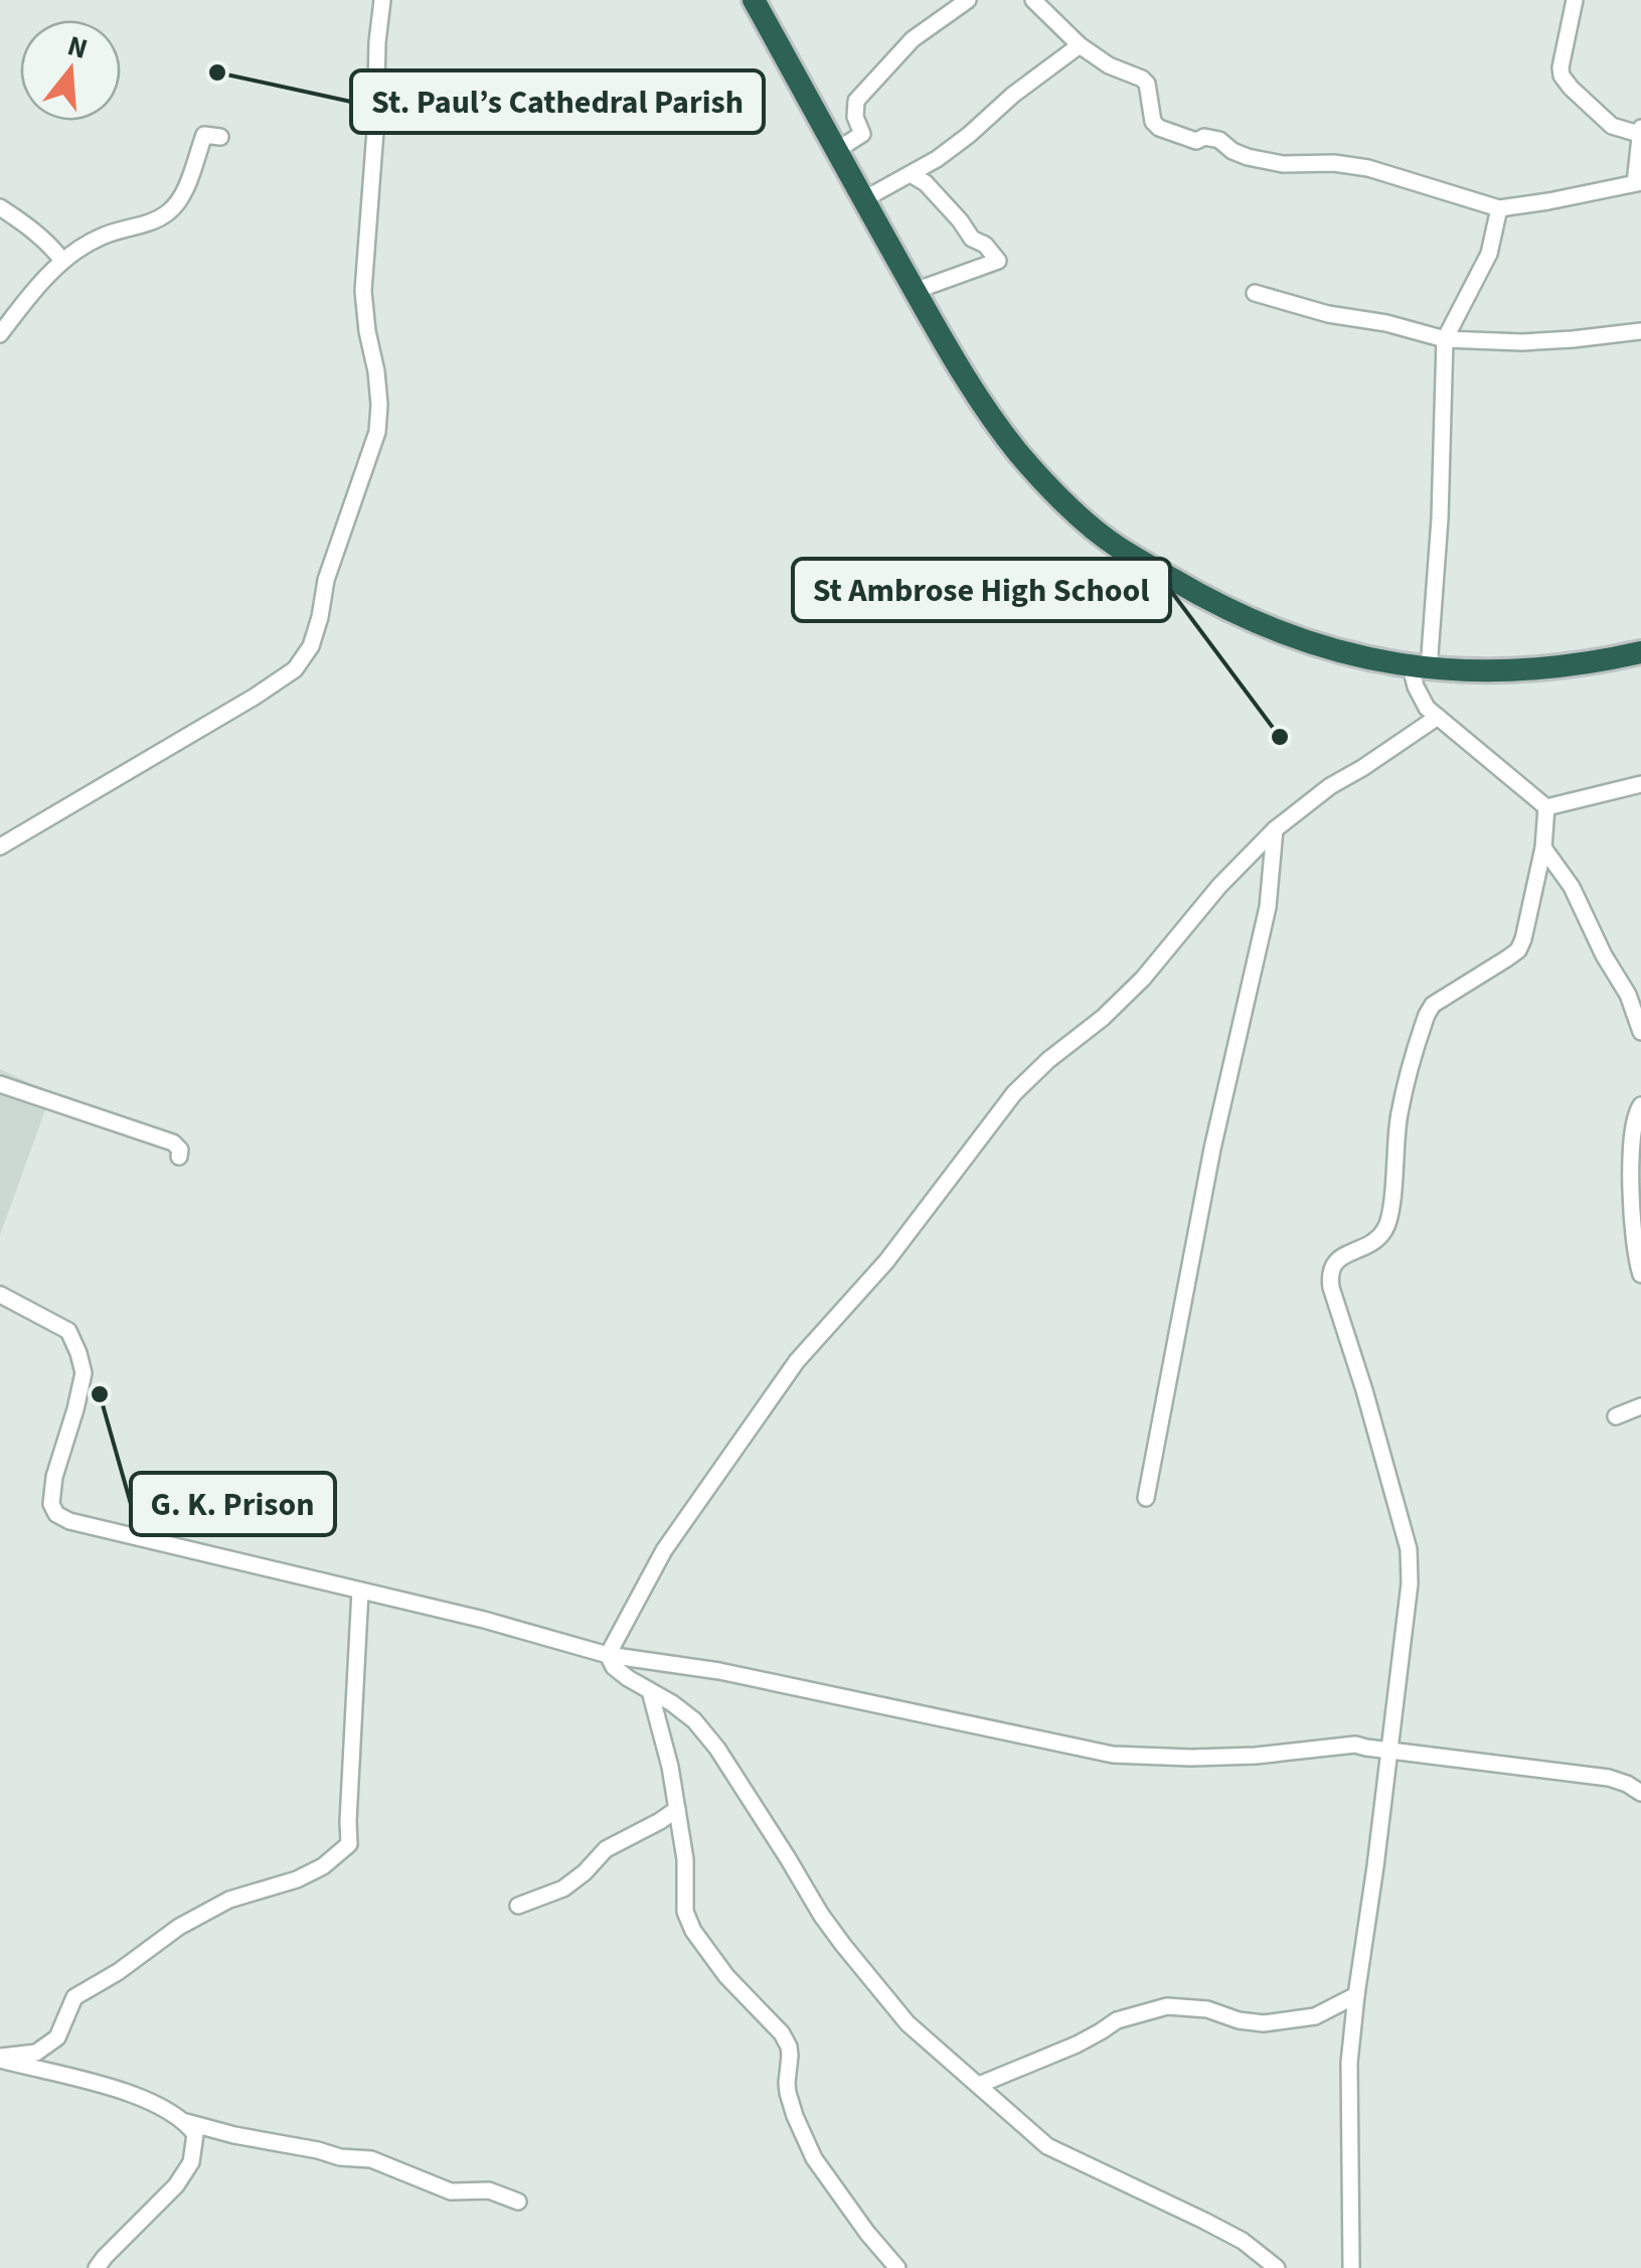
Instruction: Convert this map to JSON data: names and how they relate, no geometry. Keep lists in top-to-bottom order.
{
  "places": ["St. Paul’s Cathedral Parish", "St Ambrose High School", "G. K. Prison"],
  "north": "top"
}
